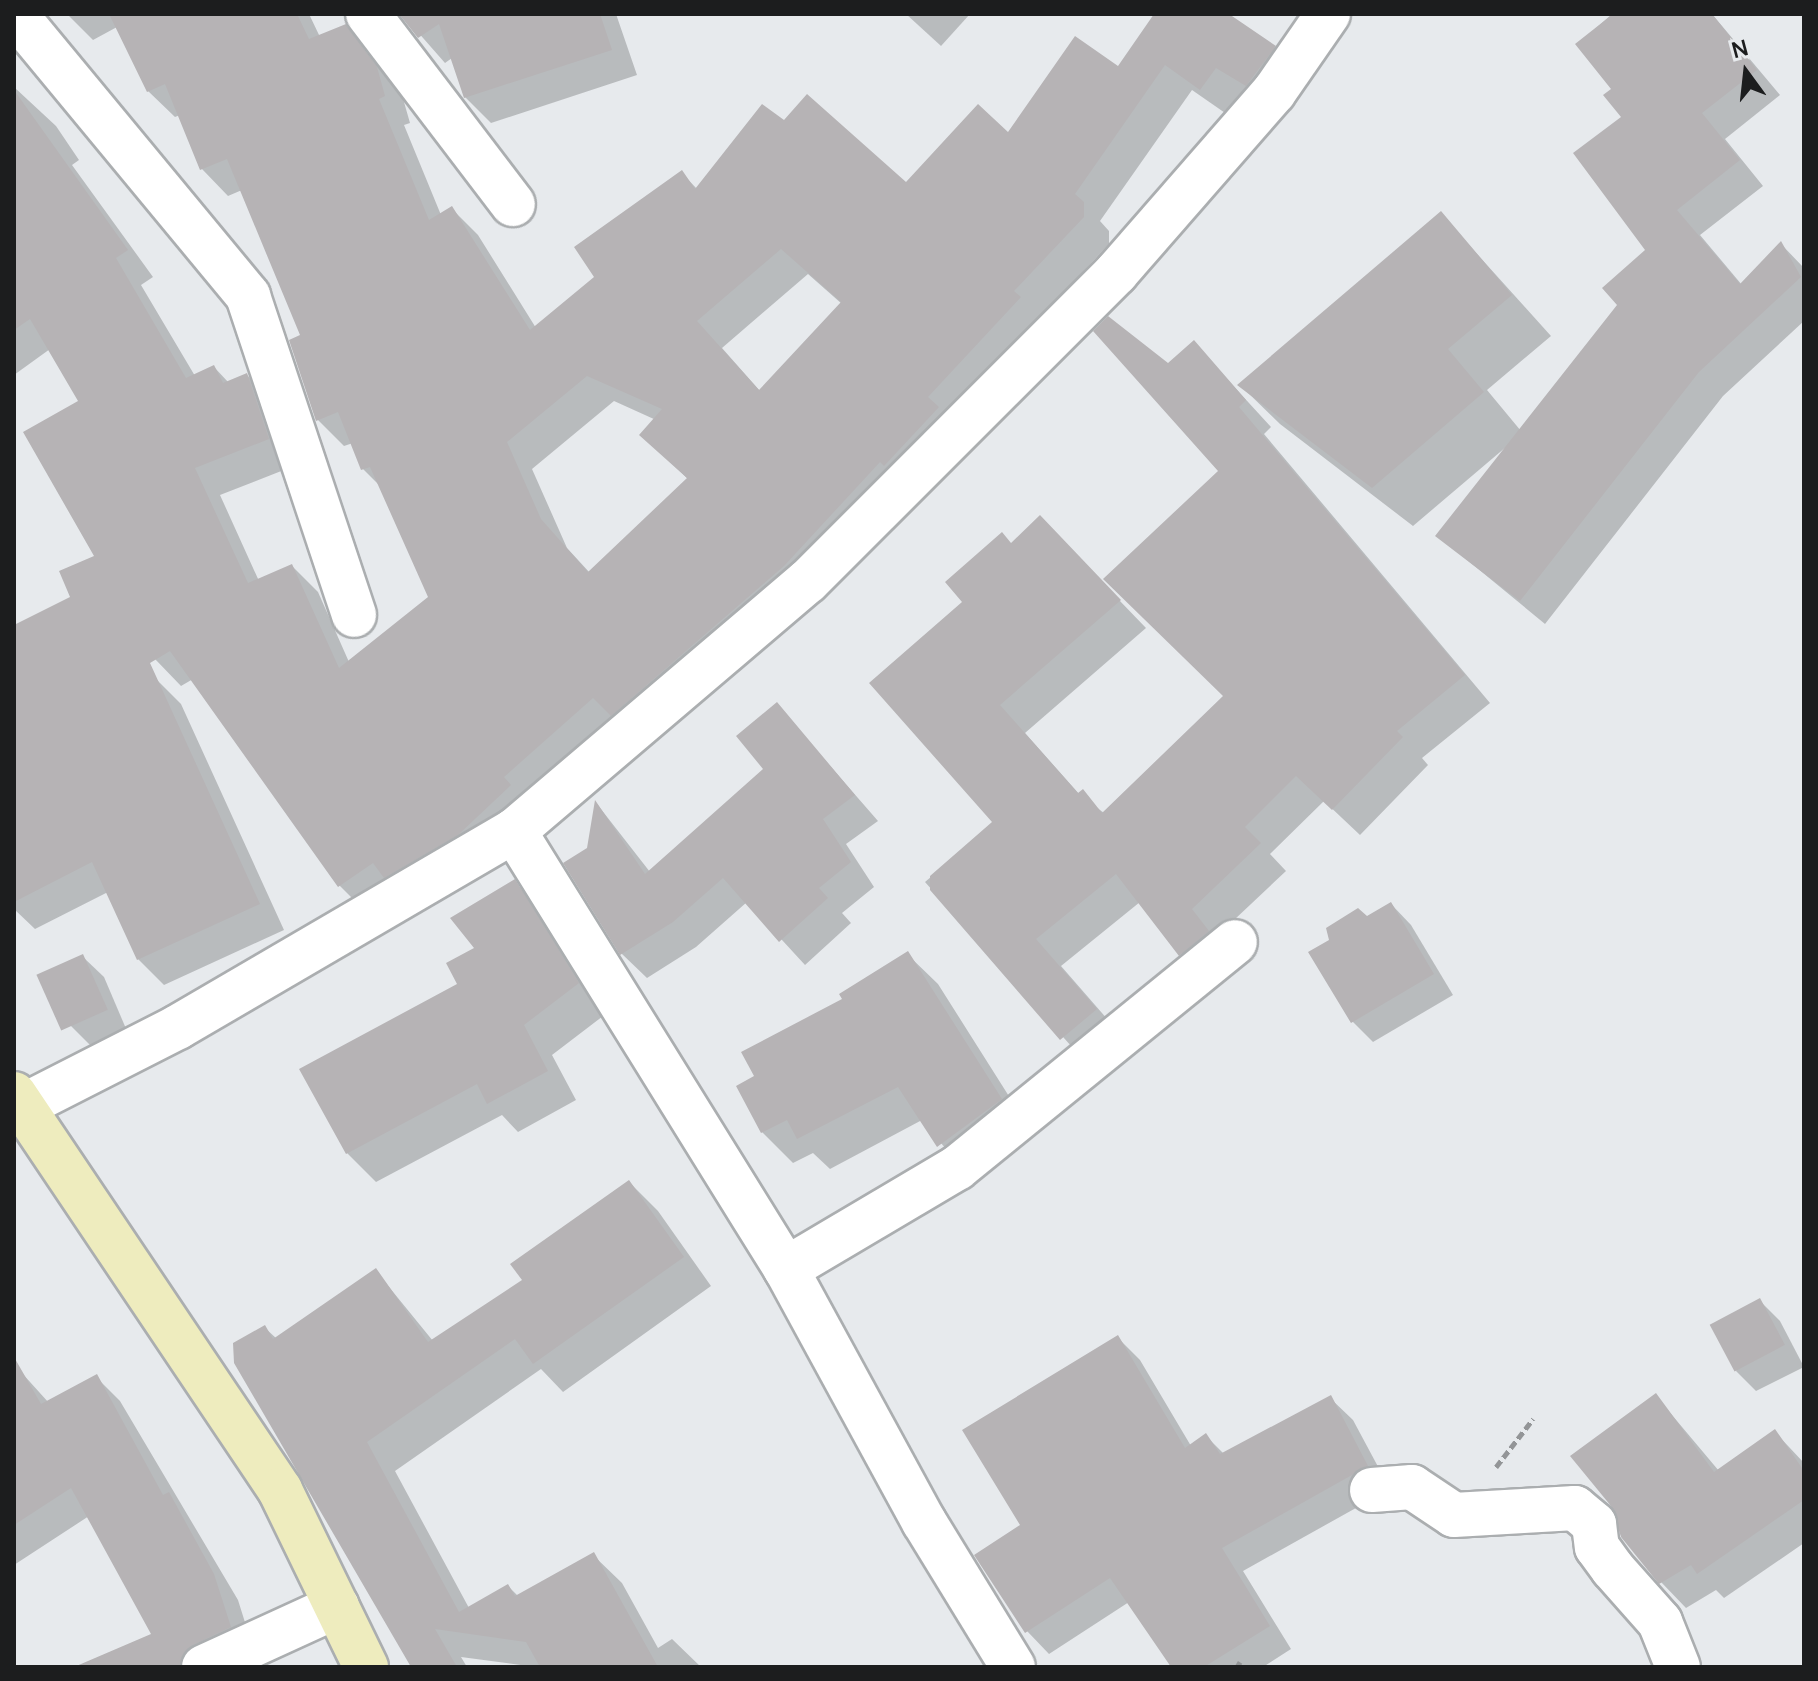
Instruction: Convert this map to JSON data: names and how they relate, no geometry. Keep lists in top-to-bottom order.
{
  "north": "top"
}
